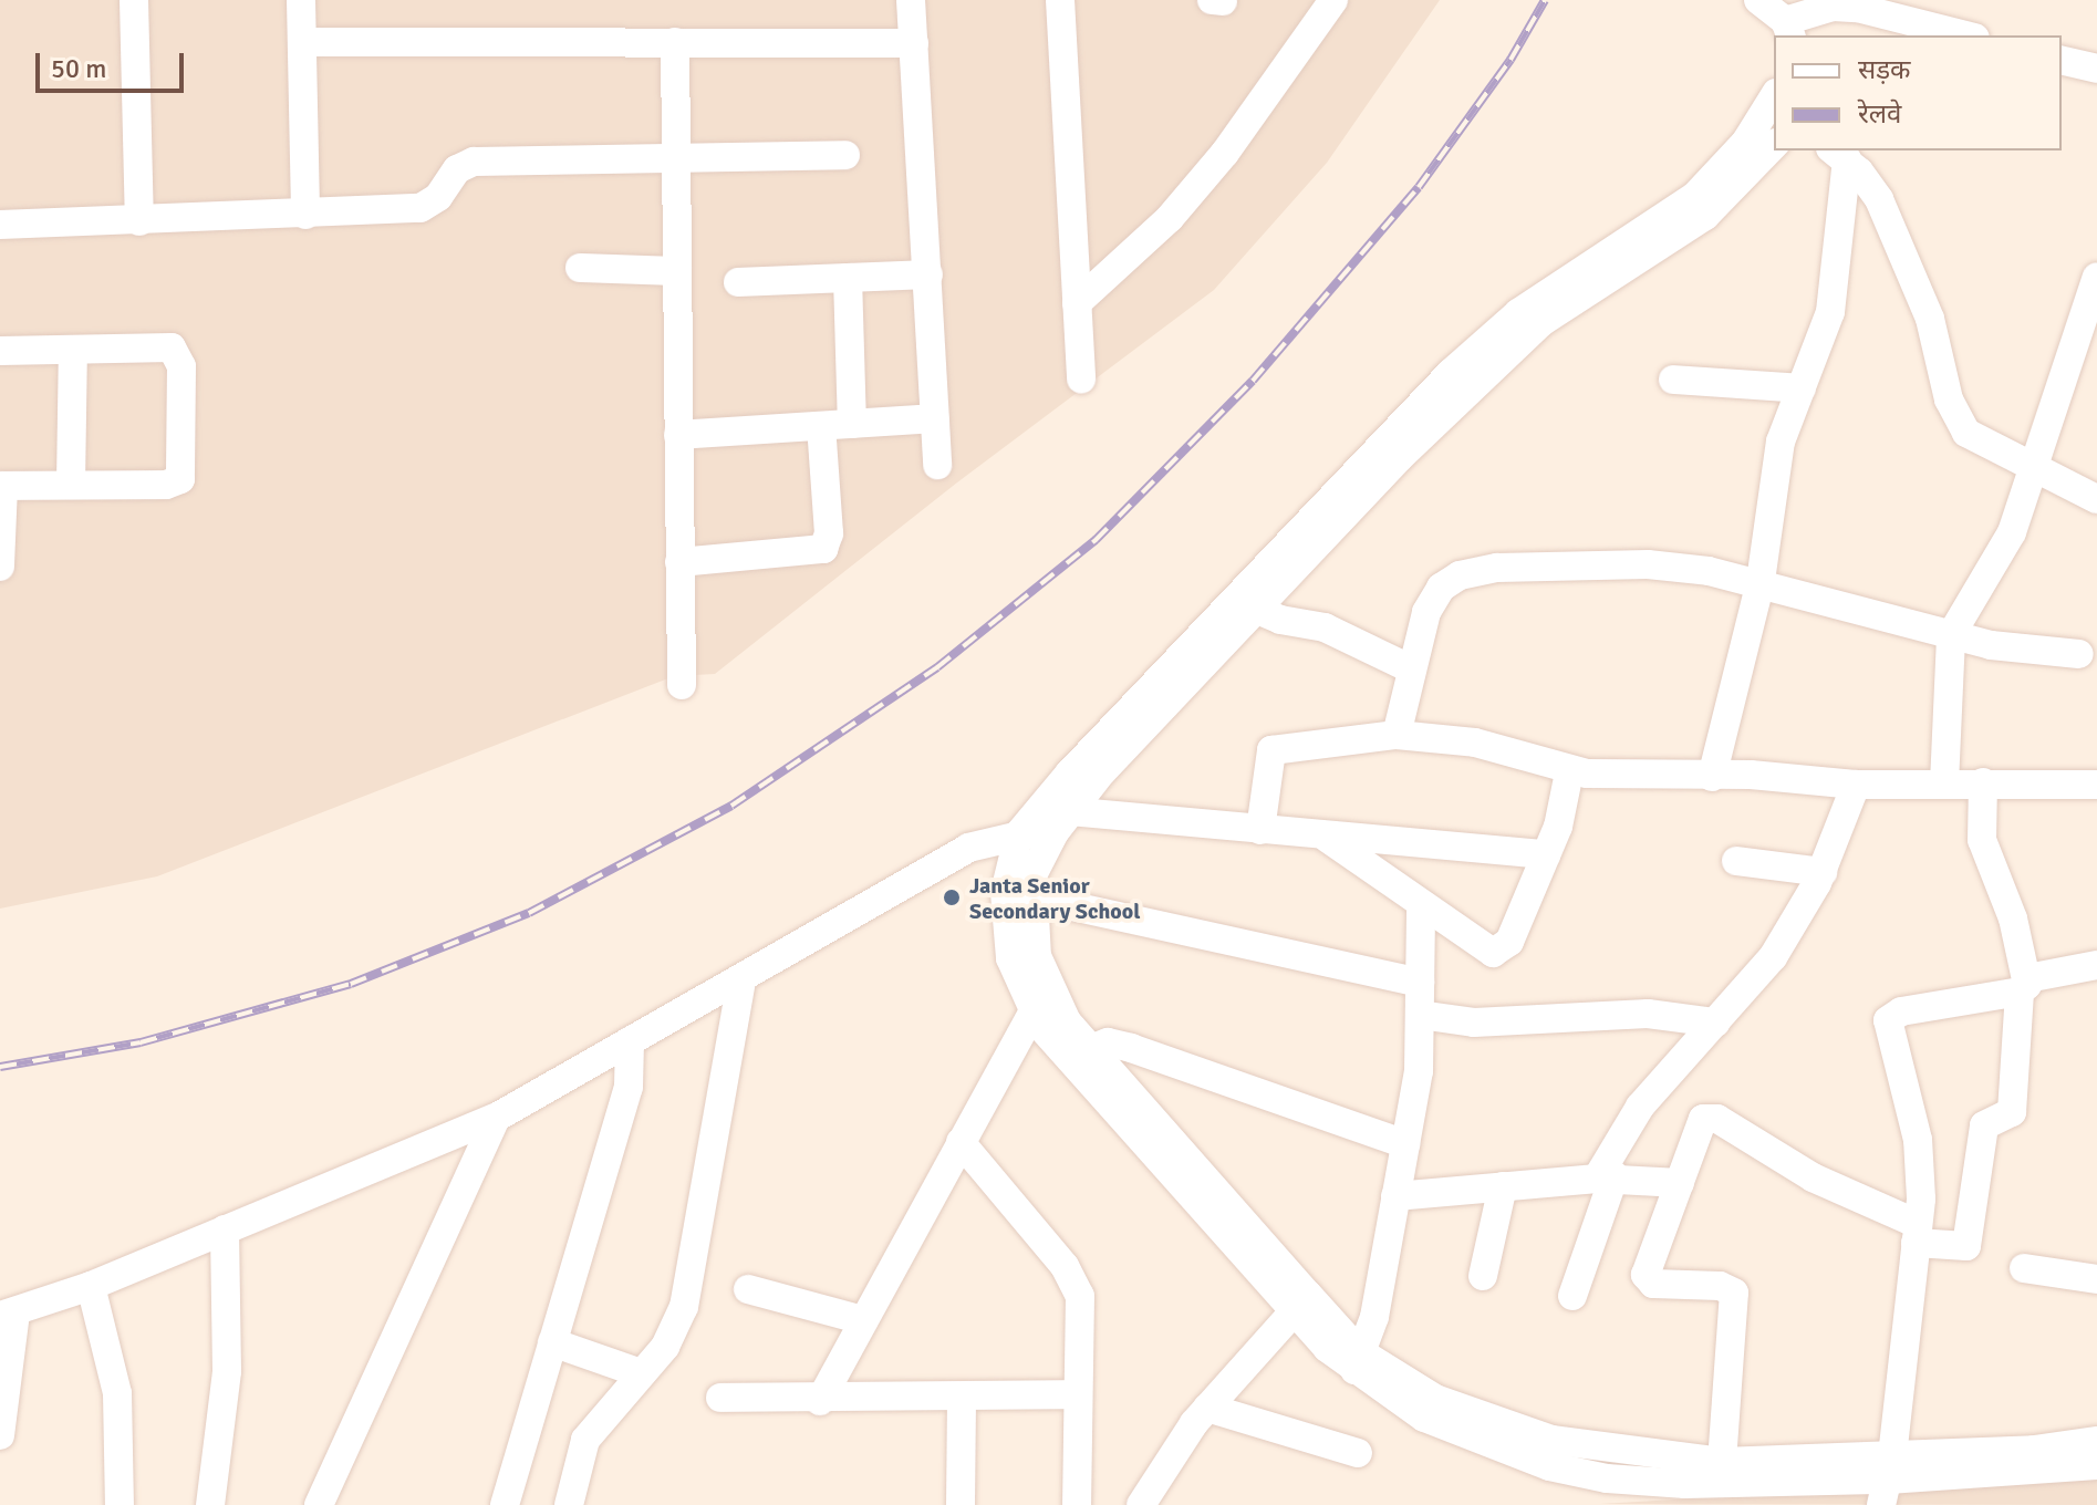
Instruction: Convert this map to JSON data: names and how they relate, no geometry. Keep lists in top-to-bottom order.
{
  "places": ["Janta Senior Secondary School"],
  "legend": ["सड़क", "रेलवे"],
  "scale_bar": "50 m"
}
